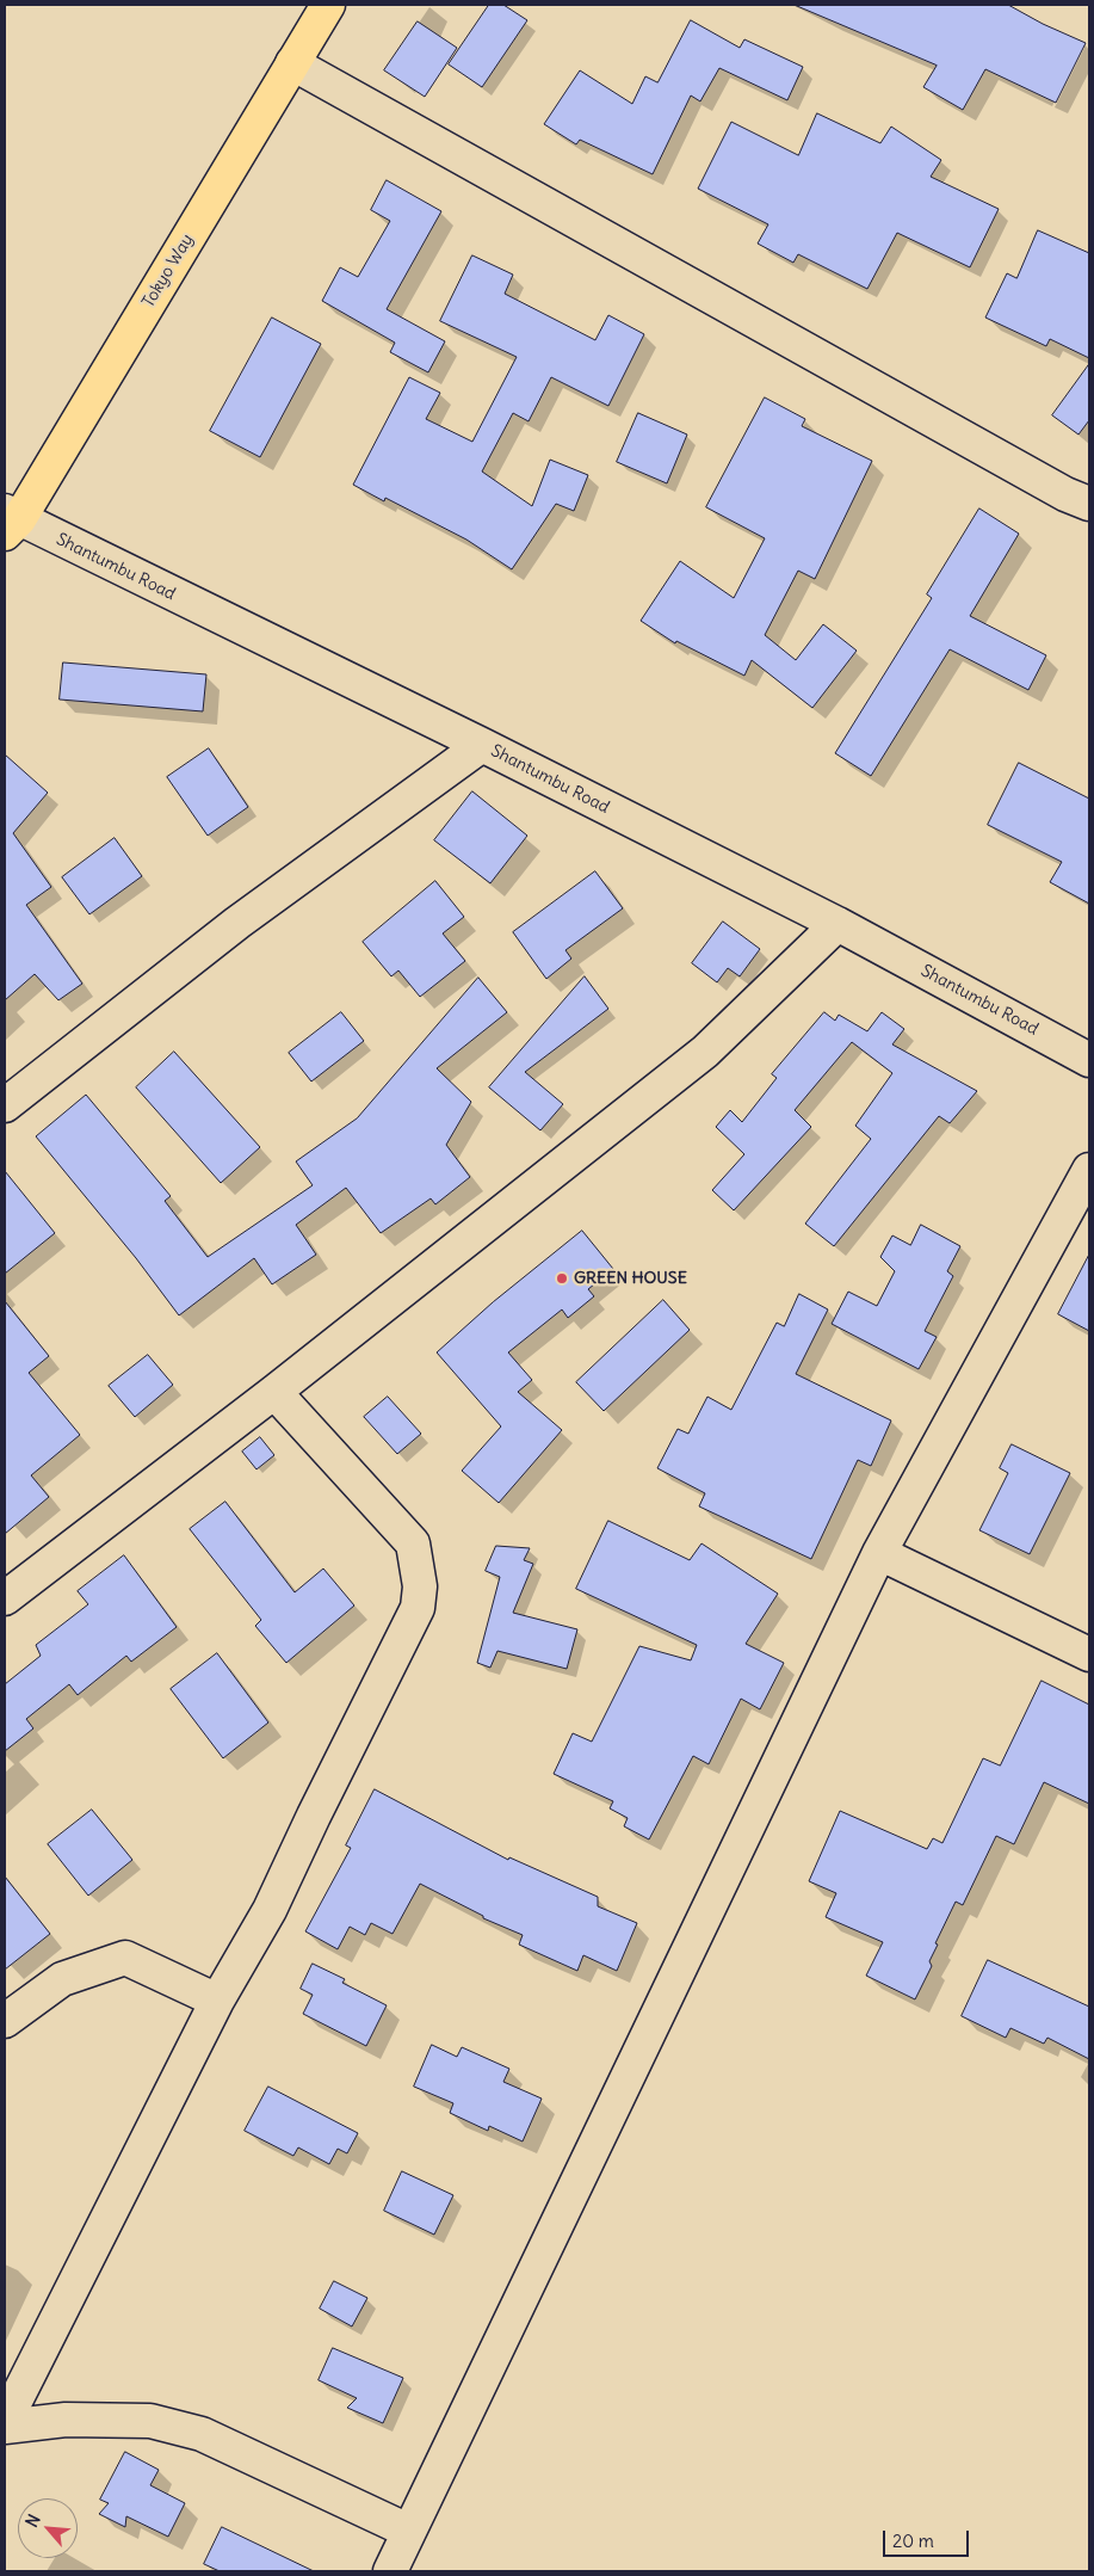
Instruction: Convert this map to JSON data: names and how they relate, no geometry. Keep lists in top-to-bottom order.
{
  "streets": {
    "main road": ["Tokyo Way"],
    "street": ["Shantumbu Road"]
  },
  "crossings": [
    ["Tokyo Way", "Shantumbu Road"]
  ],
  "places": ["GREEN HOUSE"],
  "scale_bar": "20 m",
  "north": "top left"
}
